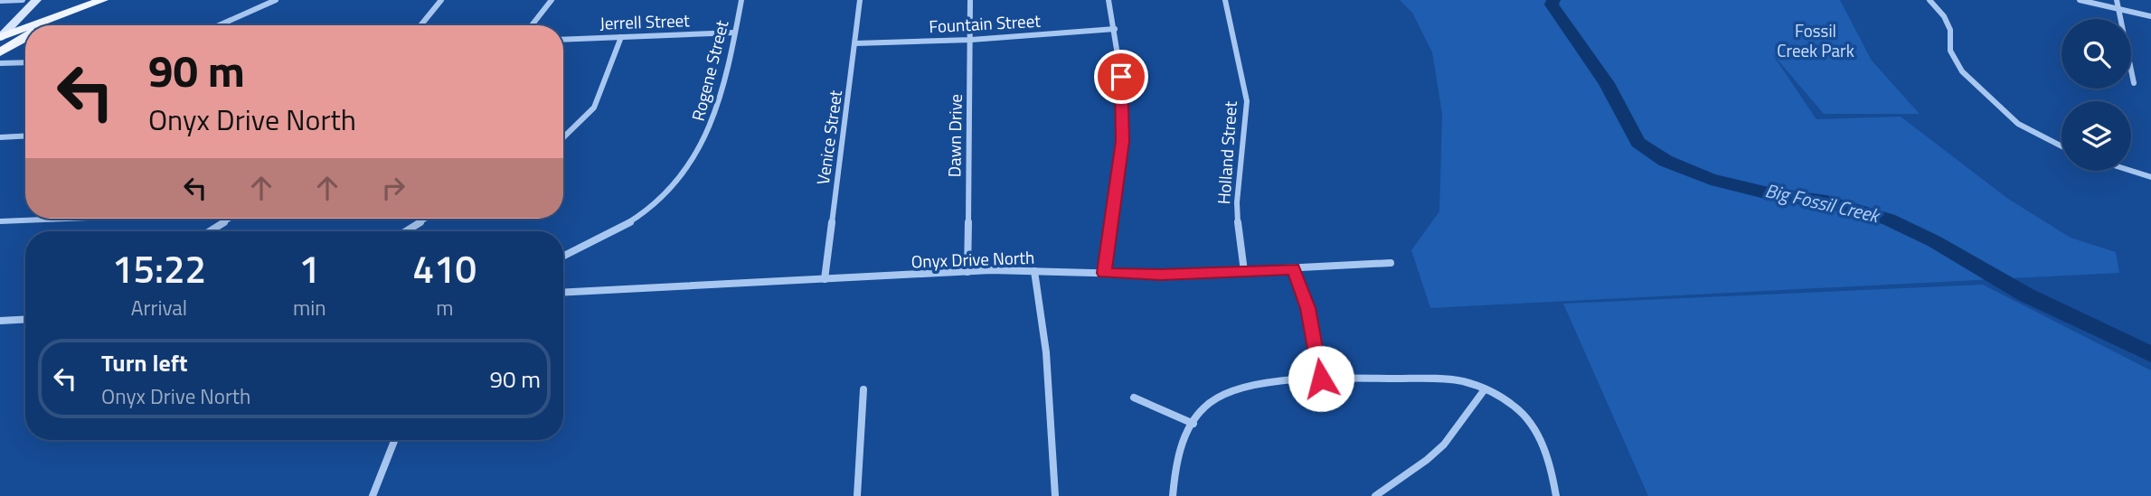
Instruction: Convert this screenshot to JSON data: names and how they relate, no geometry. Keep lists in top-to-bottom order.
{
  "streets": {
    "street": [
      "Jerrell Street",
      "Fountain Street",
      "Rogene Street",
      "Dawn Drive",
      "Venice Street",
      "Holland Street",
      "Onyx Drive North"
    ]
  },
  "crossings": [
    ["Jerrell Street", "Rogene Street"],
    ["Fountain Street", "Dawn Drive"],
    ["Fountain Street", "Venice Street"],
    ["Dawn Drive", "Onyx Drive North"],
    ["Venice Street", "Onyx Drive North"],
    ["Holland Street", "Onyx Drive North"]
  ],
  "water": ["Big Fossil Creek"],
  "parks": ["Fossil Creek Park"],
  "page": {
    "turn": ["90 m", "Onyx Drive North"],
    "eta": [
      "15:22",
      "Arrival",
      "1",
      "min",
      "410",
      "m"
    ],
    "list": [
      {
        "name": "Turn left",
        "note": "Onyx Drive North",
        "value": "90 m"
      }
    ]
  }
}
